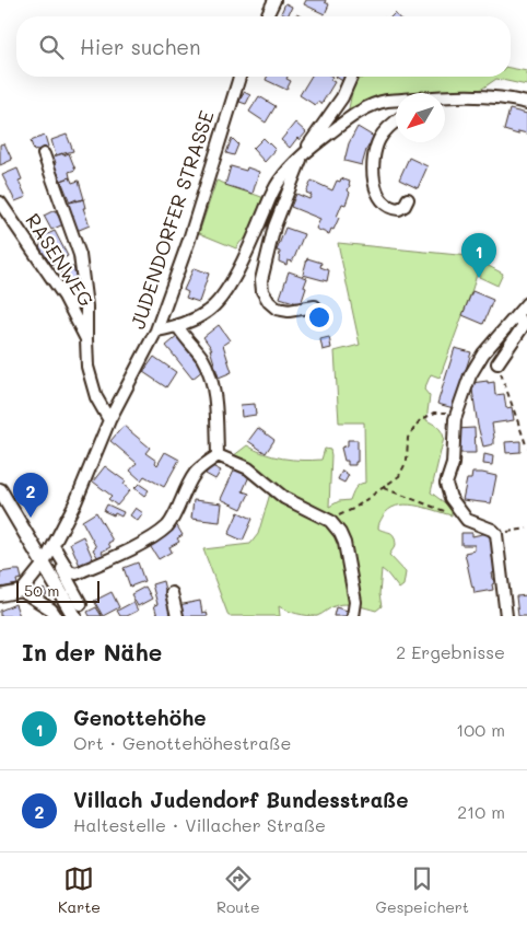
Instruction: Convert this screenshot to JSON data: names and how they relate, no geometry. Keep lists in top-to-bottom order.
{
  "streets": {
    "street": ["JUDENDORFER STRASSE", "RASENWEG"]
  },
  "crossings": [
    ["JUDENDORFER STRASSE", "RASENWEG"]
  ],
  "scale_bar": "50 m",
  "north": "bottom left",
  "page": {
    "search": "Hier suchen",
    "pins": ["1", "2"],
    "scale": "50 m",
    "heading": ["In der Nähe", "2 Ergebnisse"],
    "list": [
      {
        "mark": "1",
        "name": "Genottehöhe",
        "note": "Ort · Genottehöhestraße",
        "value": "100 m"
      },
      {
        "mark": "2",
        "name": "Villach Judendorf Bundesstraße",
        "note": "Haltestelle · Villacher Straße",
        "value": "210 m"
      }
    ],
    "nav": ["Karte", "Route", "Gespeichert"]
  }
}
